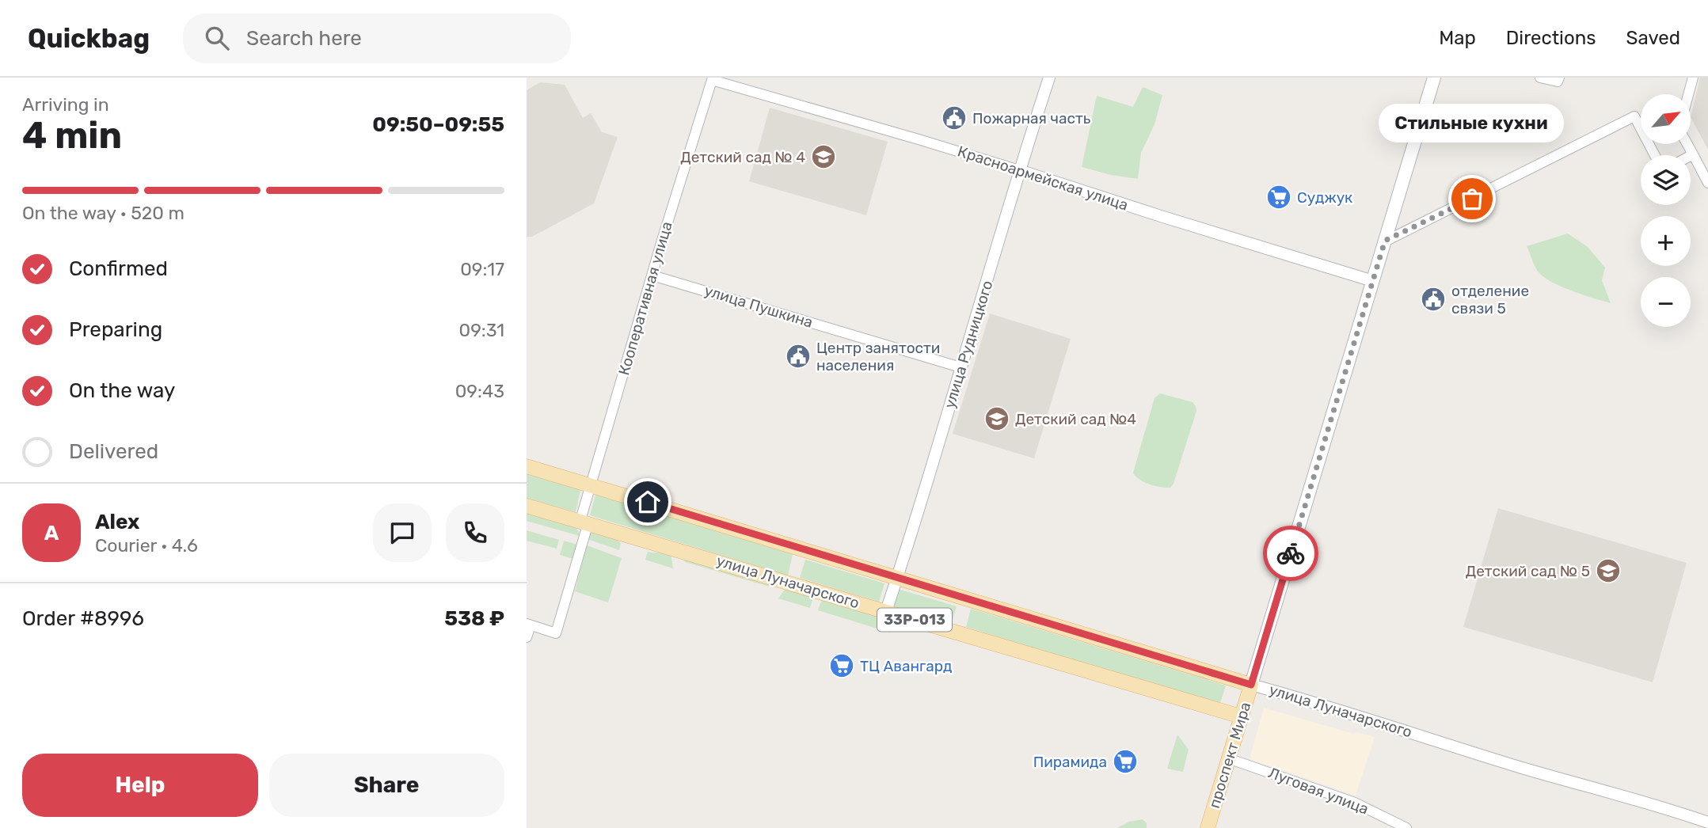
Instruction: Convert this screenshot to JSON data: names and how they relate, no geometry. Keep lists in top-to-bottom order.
{
  "streets": {
    "main road": ["улица Луначарского", "33Р-013", "проспект Мира"],
    "street": [
      "Красноармейская улица",
      "Кооперативная улица",
      "улица Пушкина",
      "улица Рудницкого",
      "Луговая улица"
    ]
  },
  "crossings": [
    ["Красноармейская улица", "Кооперативная улица"],
    ["Красноармейская улица", "улица Рудницкого"],
    ["Красноармейская улица", "проспект Мира"],
    ["Кооперативная улица", "улица Пушкина"],
    ["Кооперативная улица", "улица Луначарского"],
    ["улица Пушкина", "улица Рудницкого"],
    ["улица Рудницкого", "улица Луначарского"],
    ["улица Луначарского", "проспект Мира"],
    ["проспект Мира", "Луговая улица"]
  ],
  "places": {
    "public building": ["Пожарная часть", "отделение связи 5", "Центр занятости населения"],
    "school or university": ["Детский сад № 4", "Детский сад №4", "Детский сад № 5"],
    "supermarket": ["Суджук", "ТЦ Авангард", "Пирамида"],
    "other": ["Стильные кухни"]
  },
  "north": "top right",
  "page": {
    "header": "Quickbag",
    "search": "Search here",
    "nav": ["Map", "Directions", "Saved"],
    "heading": ["4 min", "Arriving in", "09:50–09:55"],
    "panel": [
      "Alex",
      "Courier · 4.6",
      "Order #8996",
      "538 ₽"
    ],
    "map_buttons": ["+", "−"],
    "bubble": "Стильные кухни",
    "bar": "On the way · 520 m",
    "list": [
      ["Confirmed", "09:17"],
      ["Preparing", "09:31"],
      ["On the way", "09:43"],
      "Delivered"
    ],
    "round": "A",
    "buttons": ["Help", "Share"]
  }
}
